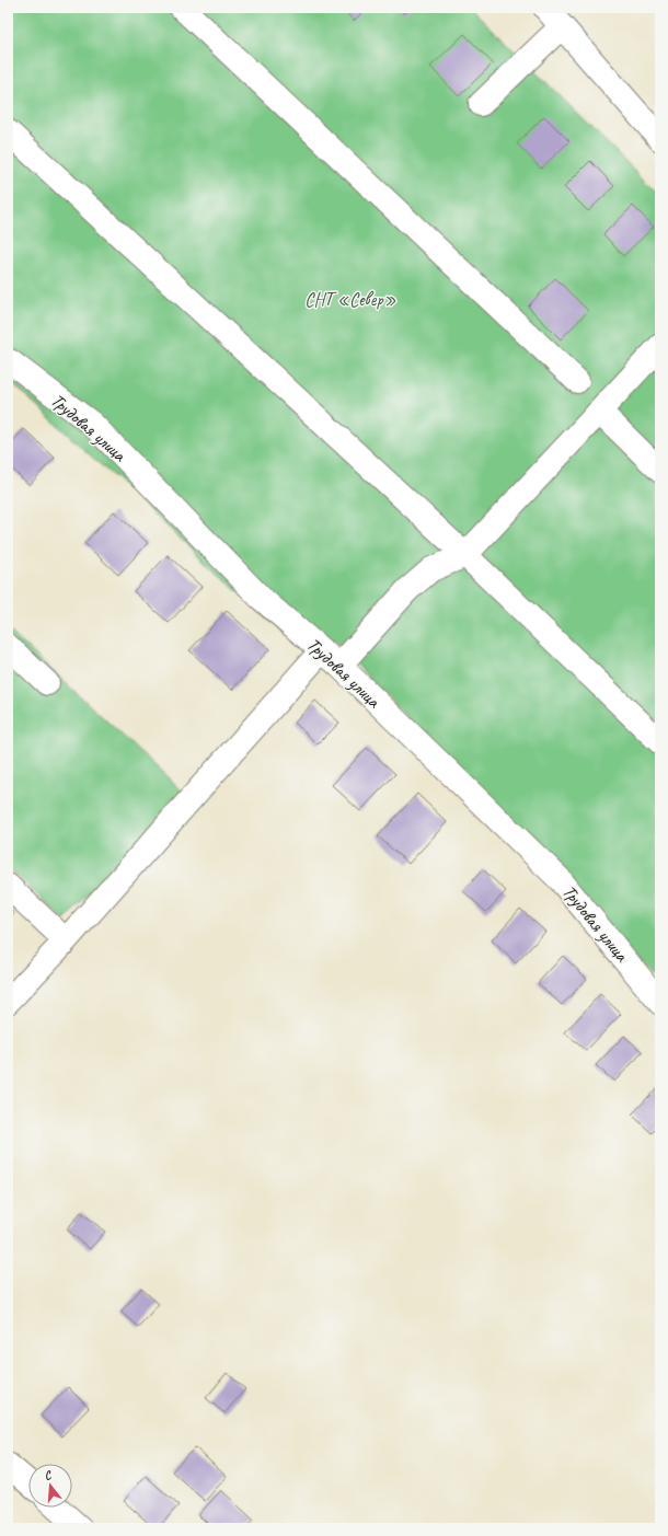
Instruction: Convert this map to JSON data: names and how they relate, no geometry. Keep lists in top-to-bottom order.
{
  "streets": {
    "street": ["Трудовая улица"]
  },
  "parks": ["СНТ «Север»"],
  "north": "top"
}
